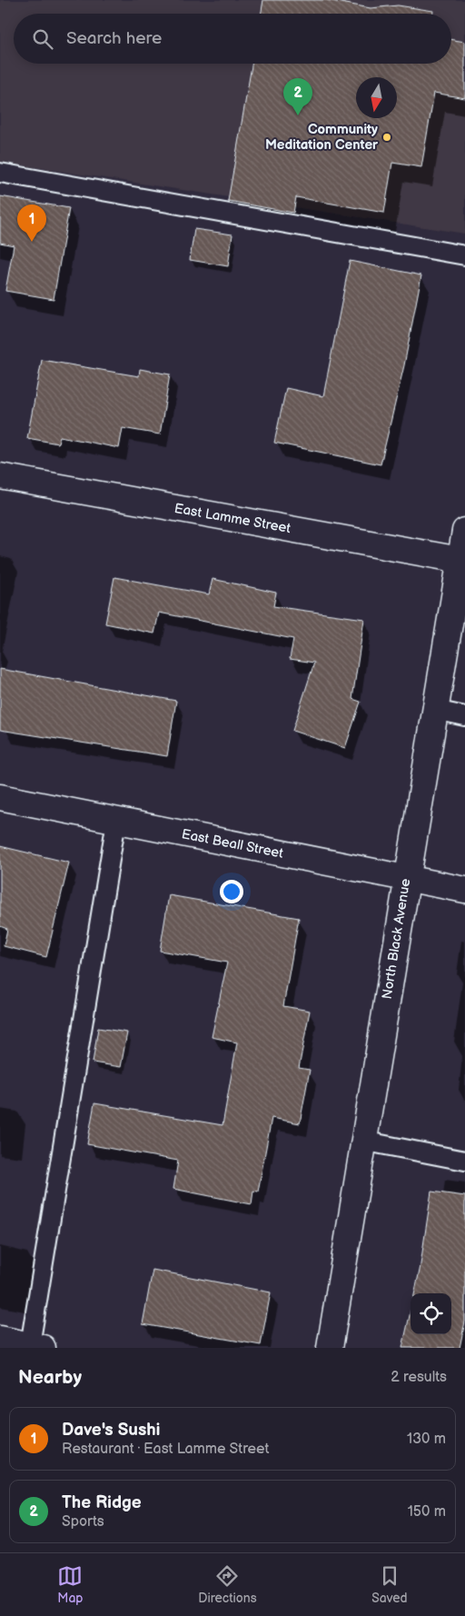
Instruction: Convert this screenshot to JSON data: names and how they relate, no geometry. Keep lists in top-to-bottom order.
{
  "streets": {
    "street": ["East Lamme Street", "East Beall Street", "North Black Avenue"]
  },
  "crossings": [
    ["East Lamme Street", "North Black Avenue"],
    ["East Beall Street", "North Black Avenue"]
  ],
  "places": ["Community Meditation Center"],
  "north": "bottom",
  "page": {
    "search": "Search here",
    "pins": ["2", "1"],
    "heading": ["Nearby", "2 results"],
    "list": [
      {
        "mark": "1",
        "name": "Dave's Sushi",
        "note": "Restaurant · East Lamme Street",
        "value": "130 m"
      },
      {
        "mark": "2",
        "name": "The Ridge",
        "note": "Sports",
        "value": "150 m"
      }
    ],
    "nav": ["Map", "Directions", "Saved"]
  }
}
